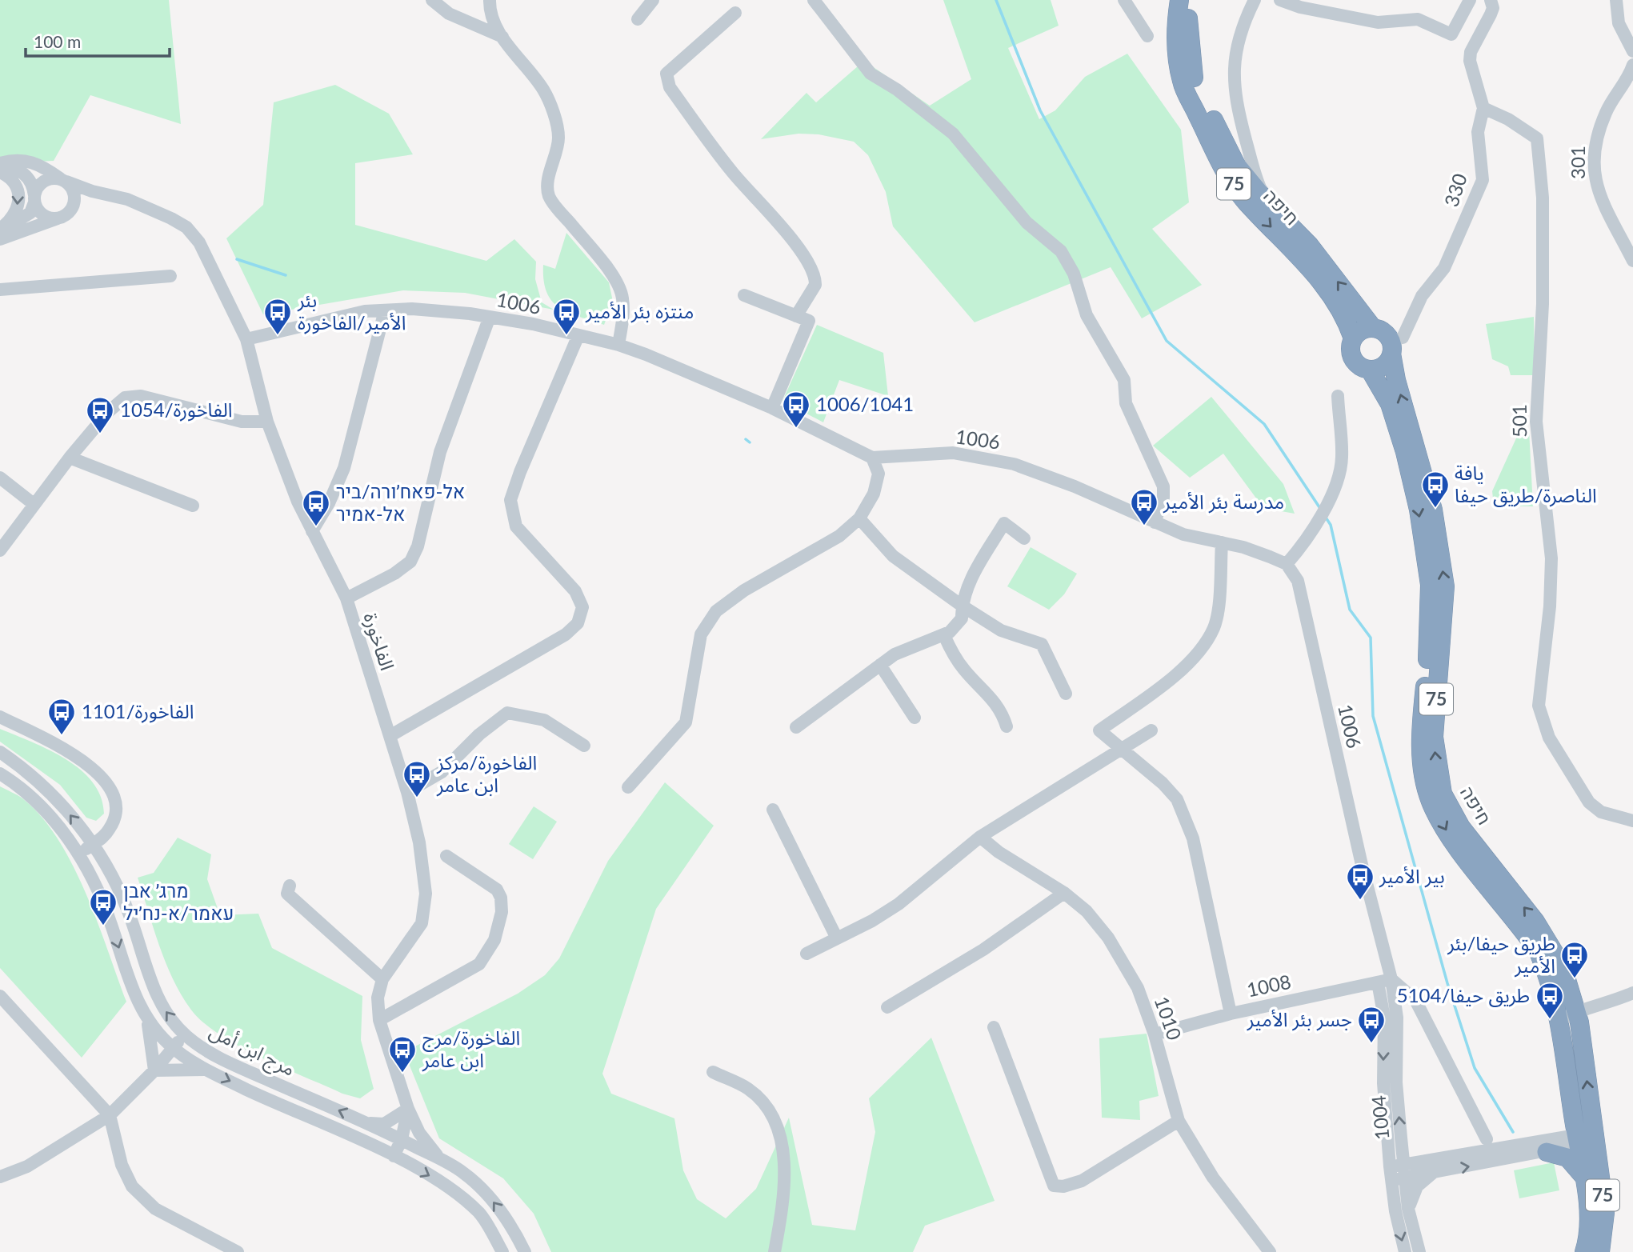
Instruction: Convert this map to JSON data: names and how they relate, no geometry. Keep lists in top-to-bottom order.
{
  "streets": {
    "highway": ["75", "חיפה"],
    "street": [
      "301",
      "330",
      "1006",
      "501",
      "الفاخورة",
      "1008",
      "1010",
      "مرج ابن أمل",
      "1004"
    ]
  },
  "crossings": [
    ["75", "330"],
    ["75", "חיפה"],
    ["330", "חיפה"],
    ["330", "501"],
    ["1006", "الفاخورة"],
    ["1006", "1008"],
    ["1006", "1004"],
    ["الفاخورة", "مرج ابن أمل"],
    ["1008", "1010"],
    ["1008", "1004"]
  ],
  "places": {
    "bus stop": [
      "بئر الأمير/الفاخورة",
      "منتزه بئر الأمير",
      "1006/1041",
      "الفاخورة/1054",
      "يافة الناصرة/طريق حيفا",
      "مدرسة بئر الأمير",
      "אל-פאח׳ורה/ביר אל-אמיר",
      "الفاخورة/1101",
      "الفاخورة/مركز ابن عامر",
      "بير الأمير",
      "מרג׳ אבן עאמר/א-נח׳יל",
      "طريق حيفا/بئر الأمير",
      "طريق حيفا/5104",
      "جسر بئر الأمير",
      "الفاخورة/مرج ابن عامر"
    ]
  },
  "scale_bar": "100 m"
}
